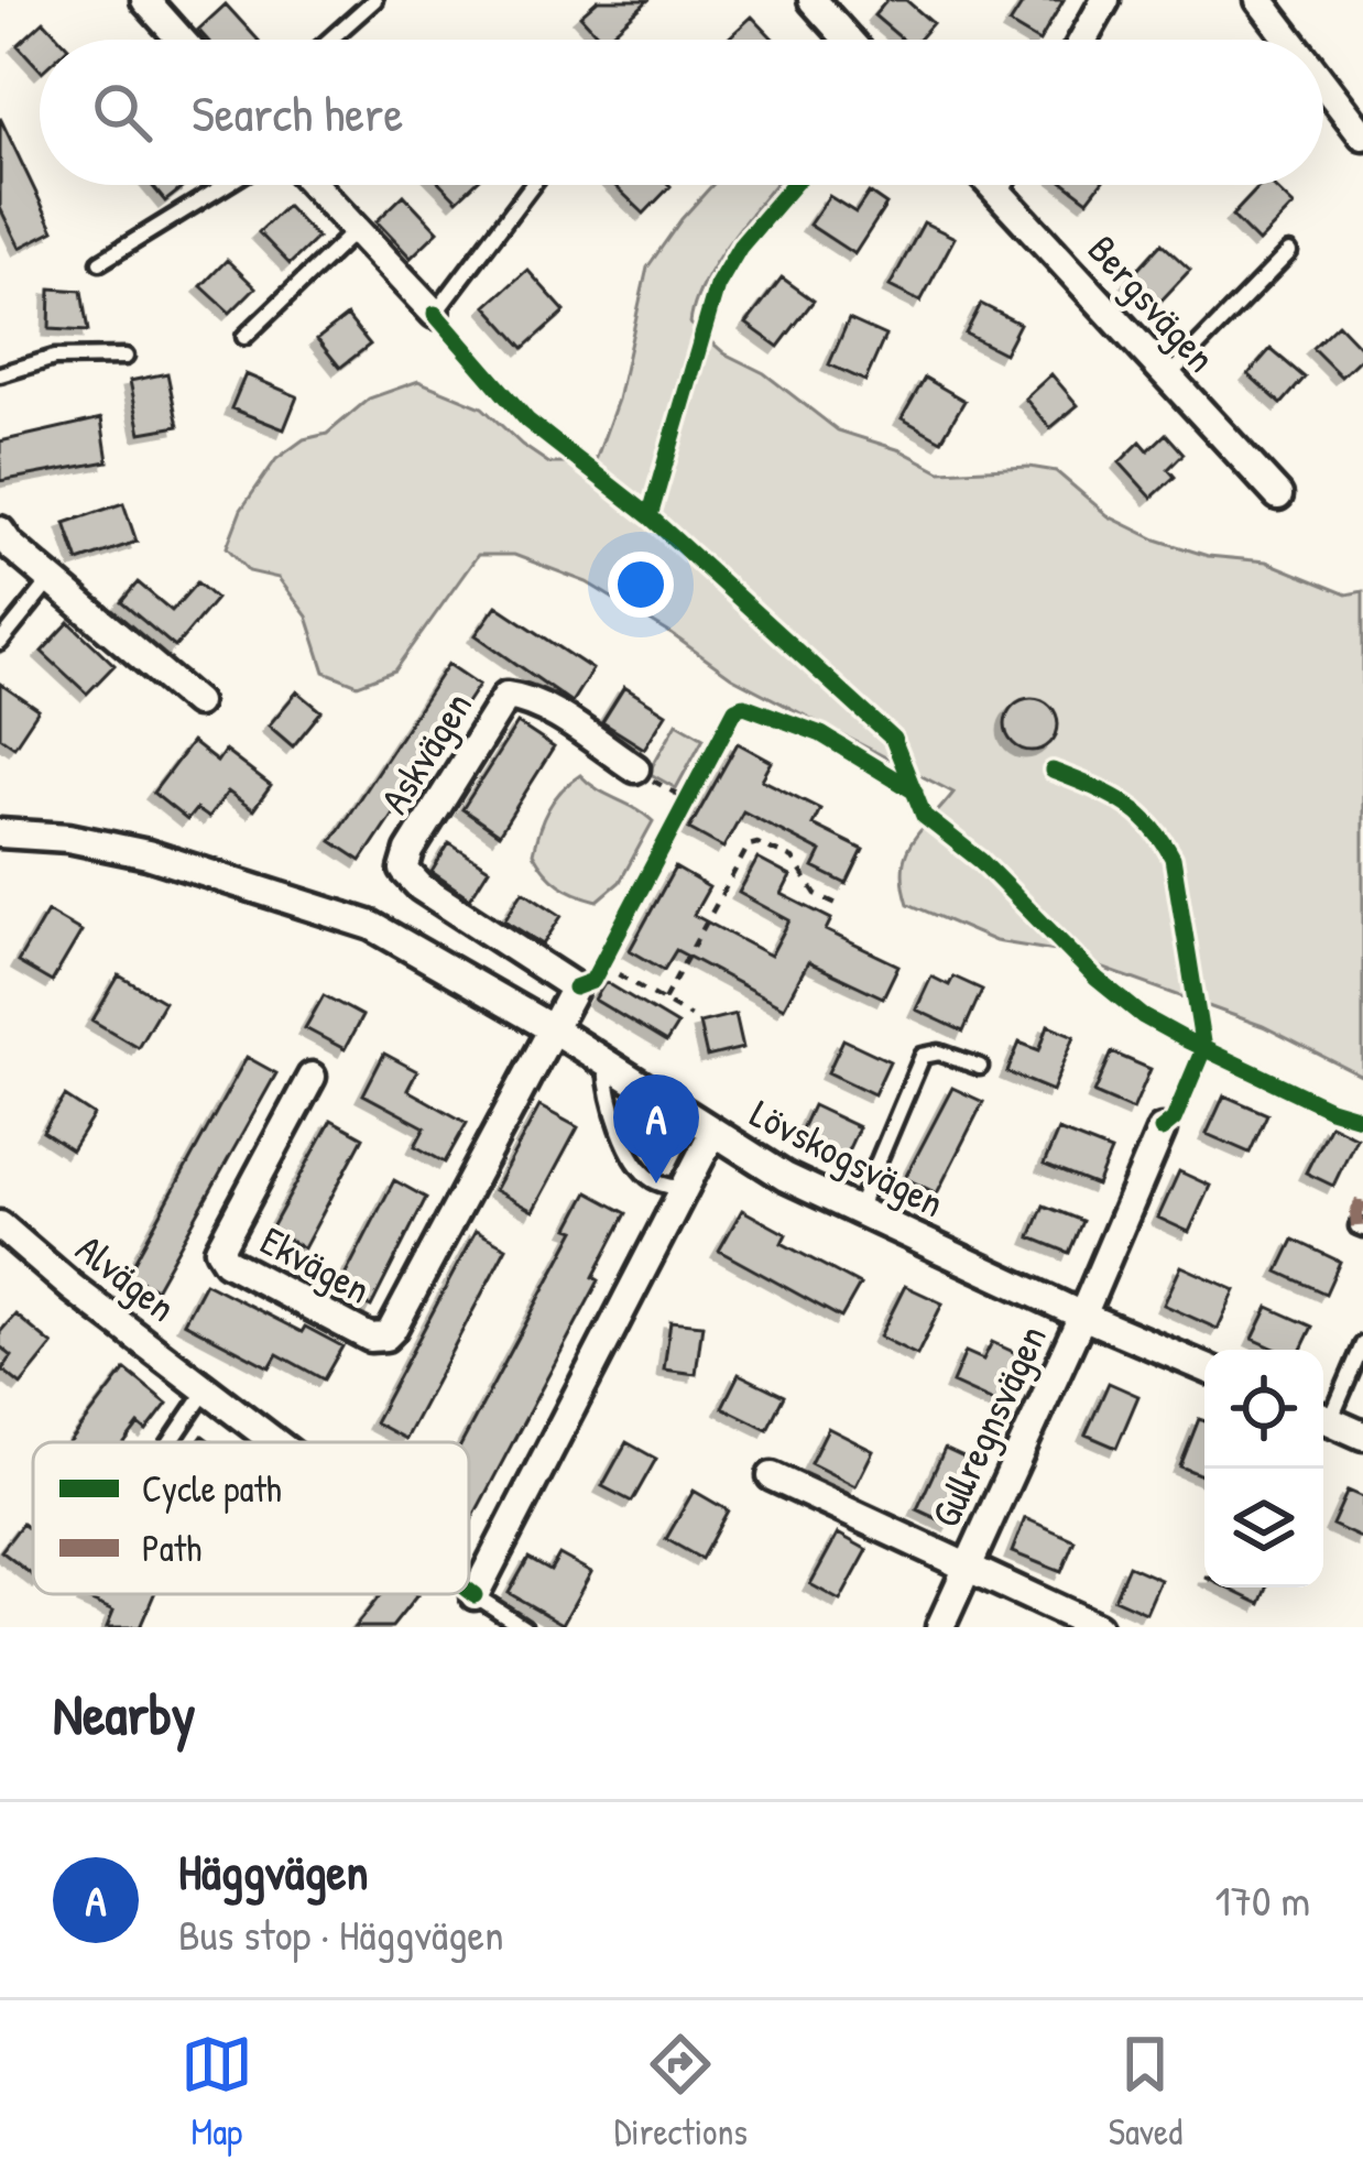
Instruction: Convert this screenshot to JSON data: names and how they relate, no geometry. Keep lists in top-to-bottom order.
{
  "streets": {
    "street": [
      "Bergsvägen",
      "Askvägen",
      "Lövskogsvägen",
      "Ekvägen",
      "Alvägen",
      "Gullregnsvägen"
    ]
  },
  "crossings": [
    ["Askvägen", "Lövskogsvägen"],
    ["Askvägen", "Ekvägen"],
    ["Lövskogsvägen", "Ekvägen"],
    ["Lövskogsvägen", "Gullregnsvägen"]
  ],
  "legend": ["Cycle path", "Path"],
  "page": {
    "search": "Search here",
    "pins": "A",
    "heading": "Nearby",
    "list": [
      {
        "mark": "A",
        "name": "Häggvägen",
        "note": "Bus stop · Häggvägen",
        "value": "170 m"
      }
    ],
    "nav": ["Map", "Directions", "Saved"]
  }
}
